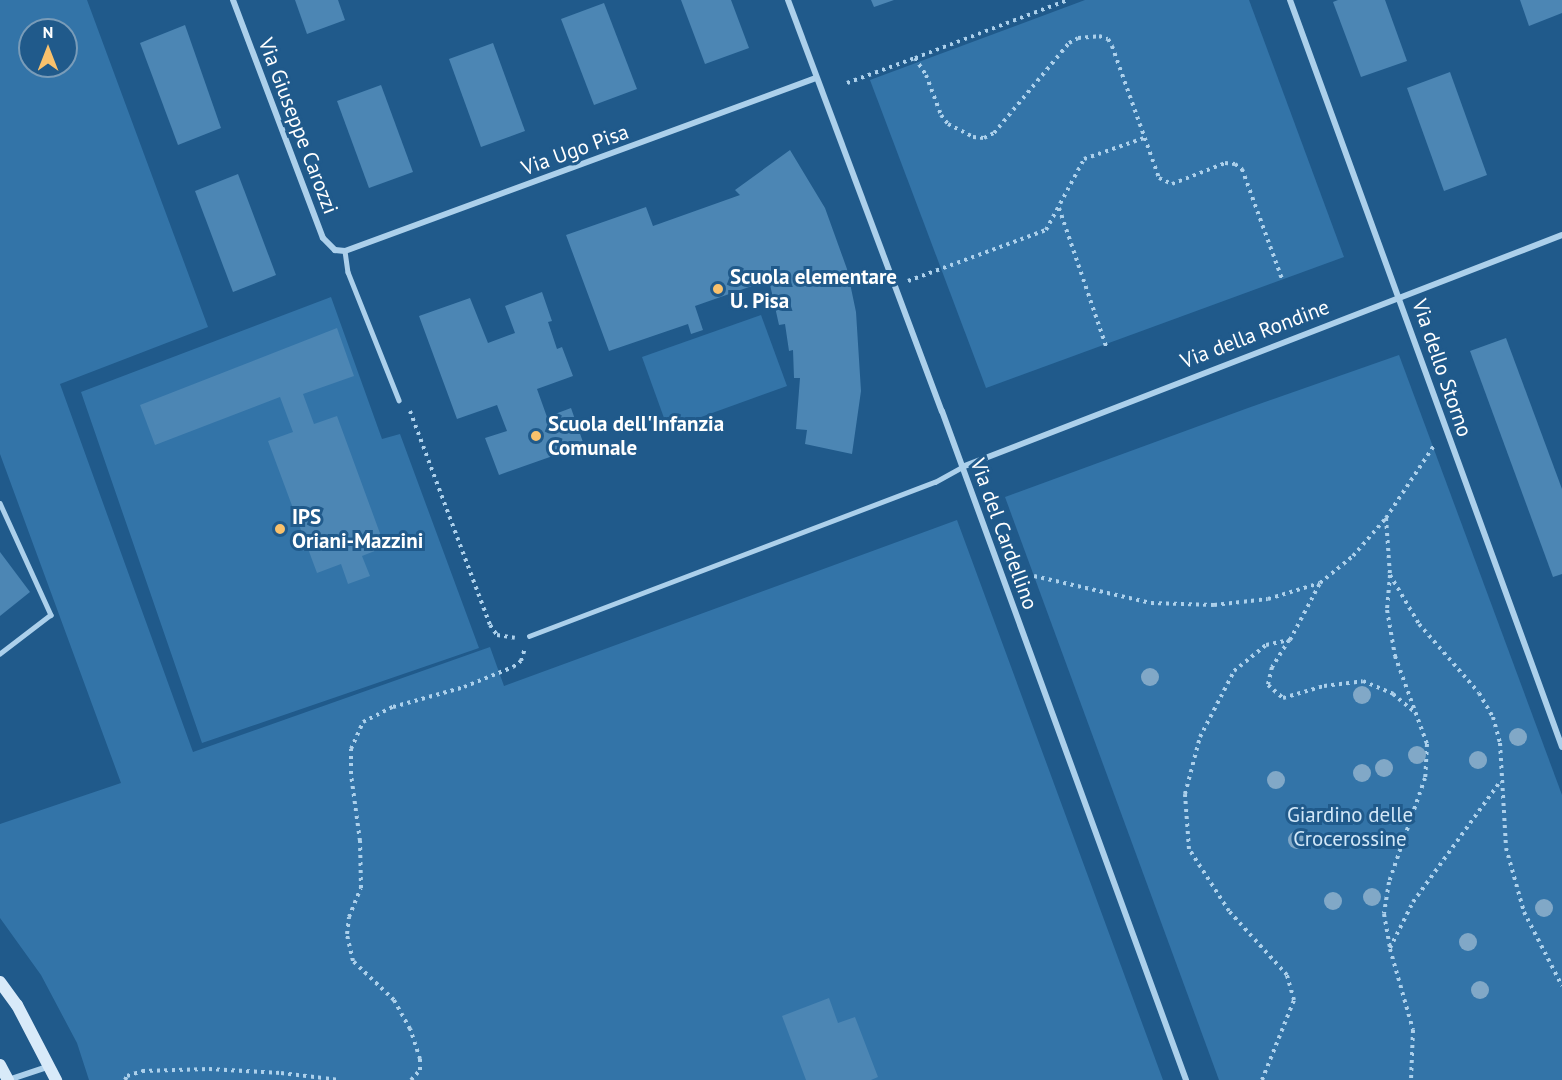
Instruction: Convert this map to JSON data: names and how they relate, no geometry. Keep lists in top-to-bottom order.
{
  "streets": {
    "street": [
      "Via Giuseppe Carozzi",
      "Via Ugo Pisa",
      "Via della Rondine",
      "Via dello Storno",
      "Via del Cardellino"
    ]
  },
  "crossings": [
    ["Via Giuseppe Carozzi", "Via Ugo Pisa"],
    ["Via Ugo Pisa", "Via del Cardellino"],
    ["Via della Rondine", "Via dello Storno"],
    ["Via della Rondine", "Via del Cardellino"]
  ],
  "parks": ["Giardino delle Crocerossine"],
  "places": ["Scuola elementare U. Pisa", "Scuola dell'Infanzia Comunale", "IPS Oriani-Mazzini"],
  "north": "top"
}
